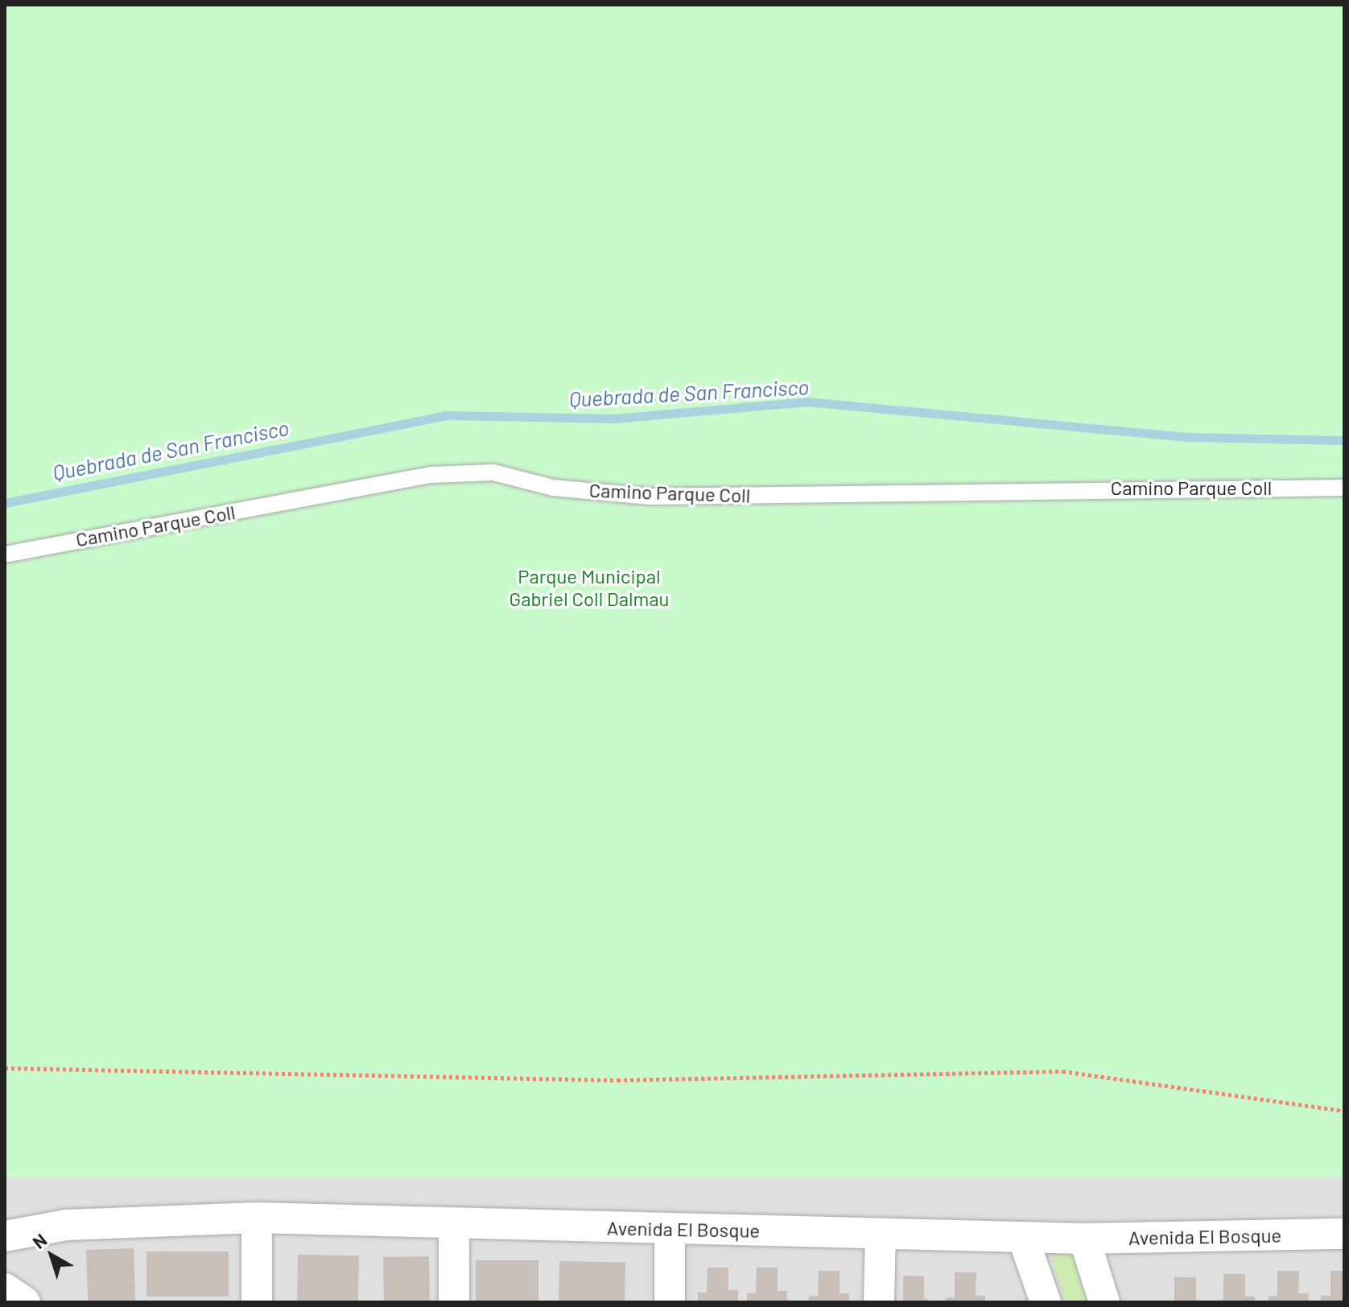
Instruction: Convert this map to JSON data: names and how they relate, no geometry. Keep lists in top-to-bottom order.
{
  "streets": {
    "street": ["Avenida El Bosque"],
    "lane": ["Camino Parque Coll"]
  },
  "water": ["Quebrada de San Francisco"],
  "parks": ["Parque Municipal Gabriel Coll Dalmau"],
  "north": "top left"
}
